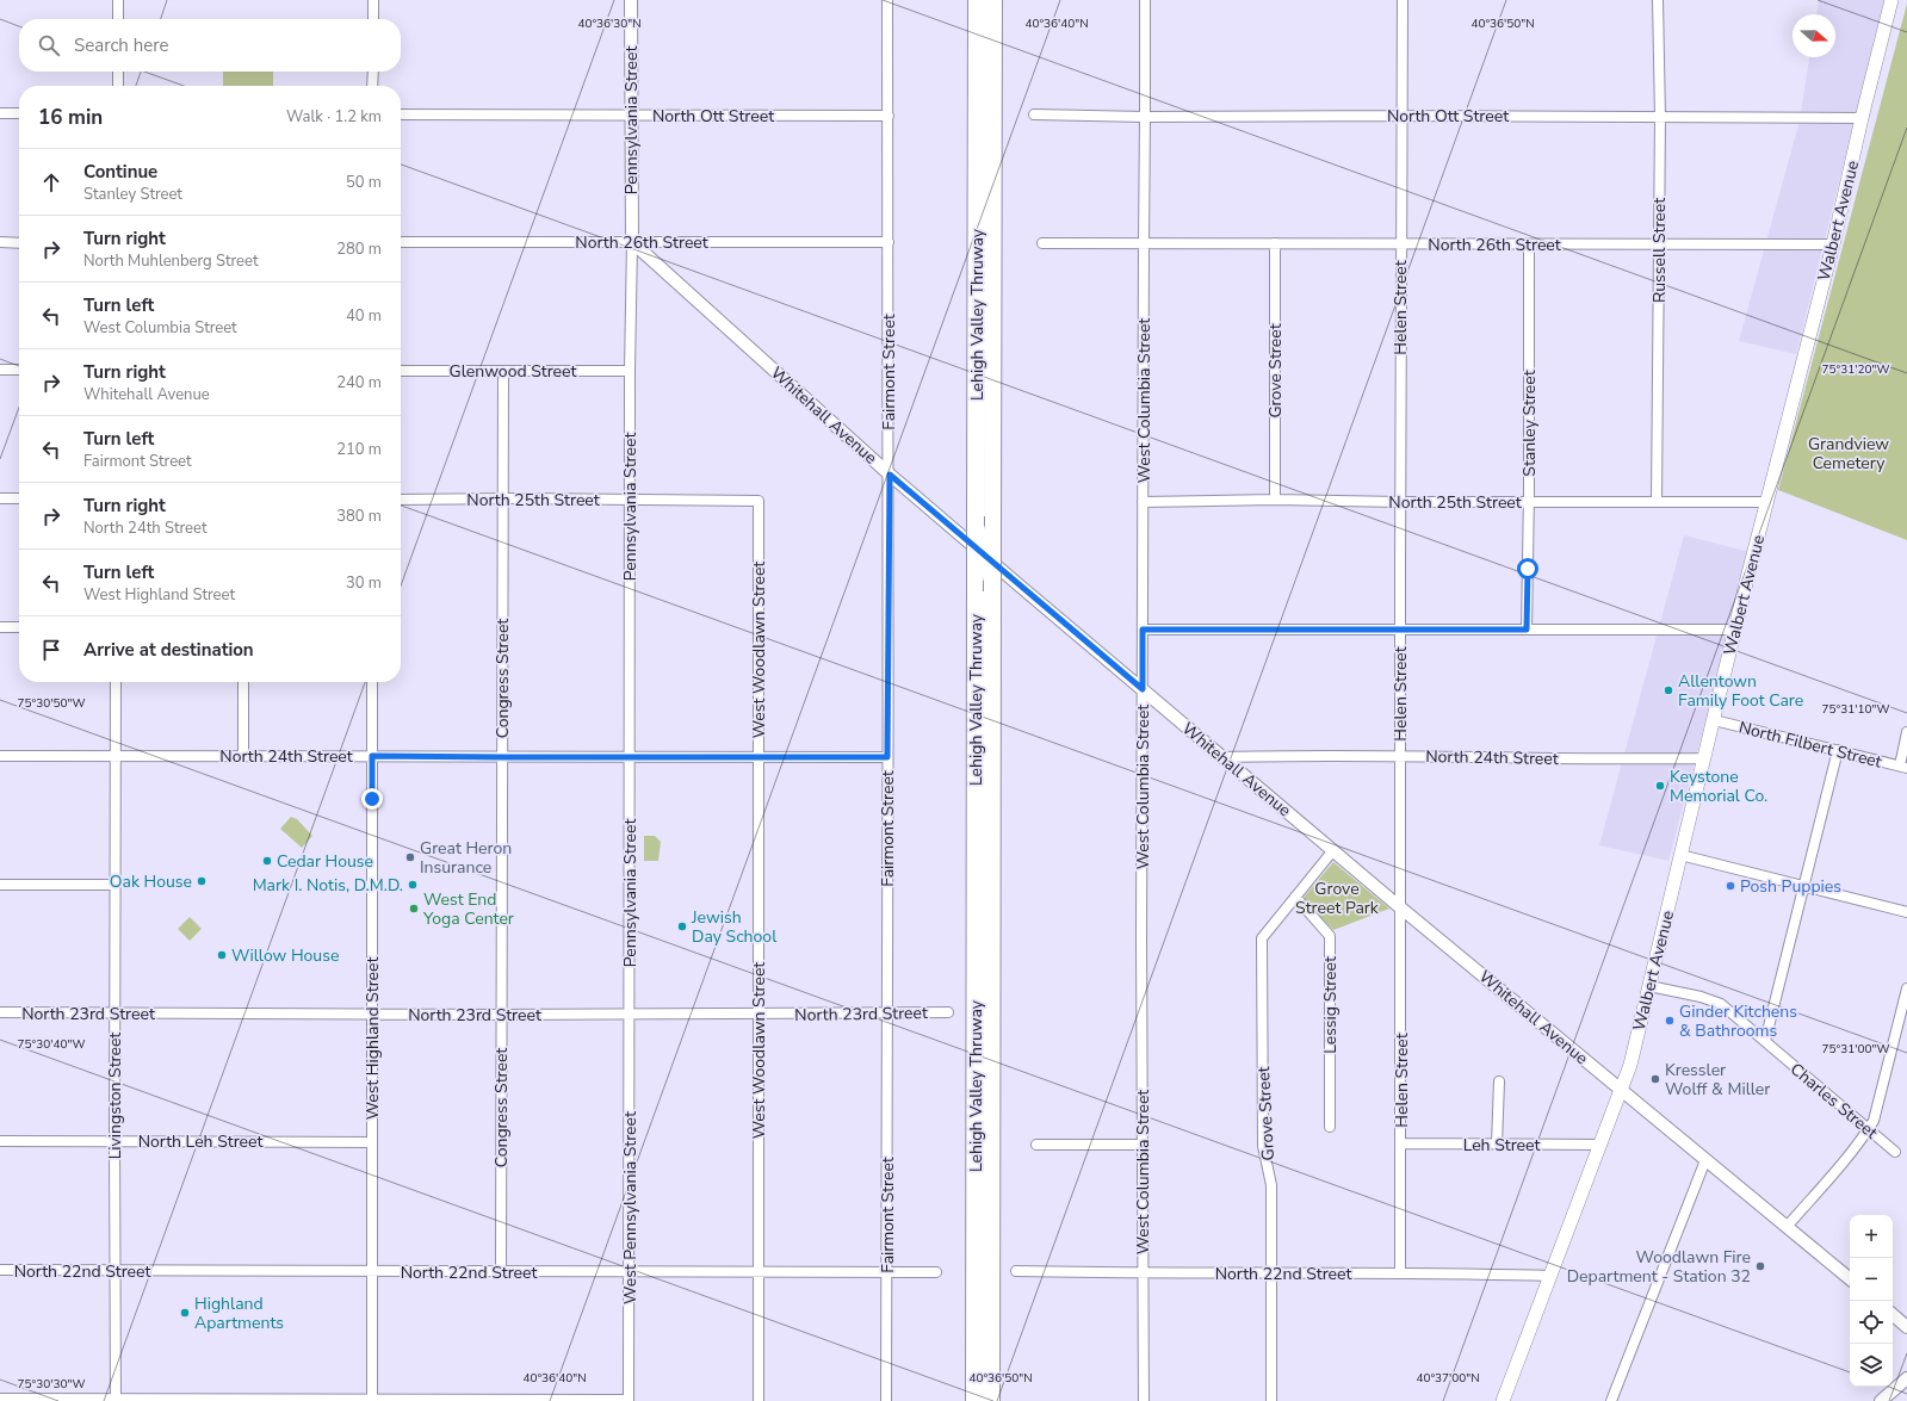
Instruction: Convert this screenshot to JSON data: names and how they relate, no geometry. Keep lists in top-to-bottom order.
{
  "streets": {
    "highway": ["Lehigh Valley Thruway"],
    "main road": ["Walbert Avenue"],
    "street": [
      "North Ott Street",
      "Pennsylvania Street",
      "North 26th Street",
      "Russell Street",
      "Helen Street",
      "Glenwood Street",
      "Grove Street",
      "Fairmont Street",
      "West Columbia Street",
      "Whitehall Avenue",
      "Stanley Street",
      "North 25th Street",
      "West Woodlawn Street",
      "Congress Street",
      "North Filbert Street",
      "North 24th Street",
      "Lessig Street",
      "North 23rd Street",
      "West Highland Street",
      "Livingston Street",
      "Charles Street",
      "North Leh Street",
      "Leh Street",
      "West Pennsylvania Street",
      "North 22nd Street"
    ]
  },
  "crossings": [
    ["North Ott Street", "Pennsylvania Street"],
    ["North Ott Street", "Walbert Avenue"],
    ["North Ott Street", "Russell Street"],
    ["North Ott Street", "Helen Street"],
    ["North Ott Street", "Fairmont Street"],
    ["North Ott Street", "West Columbia Street"],
    ["Pennsylvania Street", "North 26th Street"],
    ["Pennsylvania Street", "Glenwood Street"],
    ["Pennsylvania Street", "Whitehall Avenue"],
    ["Pennsylvania Street", "North 25th Street"],
    ["Pennsylvania Street", "North 24th Street"],
    ["Pennsylvania Street", "North 23rd Street"],
    ["Pennsylvania Street", "West Pennsylvania Street"],
    ["Walbert Avenue", "North 26th Street"],
    ["Walbert Avenue", "Whitehall Avenue"],
    ["Walbert Avenue", "North 25th Street"],
    ["Walbert Avenue", "North Filbert Street"],
    ["Walbert Avenue", "North 24th Street"],
    ["Walbert Avenue", "Charles Street"],
    ["Walbert Avenue", "Leh Street"],
    ["Walbert Avenue", "North 22nd Street"],
    ["North 26th Street", "Russell Street"],
    ["North 26th Street", "Helen Street"],
    ["North 26th Street", "Grove Street"],
    ["North 26th Street", "Fairmont Street"],
    ["North 26th Street", "West Columbia Street"],
    ["North 26th Street", "Whitehall Avenue"],
    ["North 26th Street", "Stanley Street"],
    ["Russell Street", "North 25th Street"],
    ["Helen Street", "Whitehall Avenue"],
    ["Helen Street", "North 25th Street"],
    ["Helen Street", "North 24th Street"],
    ["Helen Street", "Leh Street"],
    ["Helen Street", "North 22nd Street"],
    ["Glenwood Street", "Congress Street"],
    ["Grove Street", "Whitehall Avenue"],
    ["Grove Street", "North 25th Street"],
    ["Grove Street", "Lessig Street"],
    ["Grove Street", "North 22nd Street"],
    ["Fairmont Street", "Whitehall Avenue"],
    ["Fairmont Street", "North 24th Street"],
    ["Fairmont Street", "North 23rd Street"],
    ["Fairmont Street", "North 22nd Street"],
    ["West Columbia Street", "Whitehall Avenue"],
    ["West Columbia Street", "North 25th Street"],
    ["West Columbia Street", "North 22nd Street"],
    ["Whitehall Avenue", "North 24th Street"],
    ["Stanley Street", "North 25th Street"],
    ["North 25th Street", "West Woodlawn Street"],
    ["North 25th Street", "Congress Street"],
    ["West Woodlawn Street", "North 24th Street"],
    ["West Woodlawn Street", "North 23rd Street"],
    ["West Woodlawn Street", "North 22nd Street"],
    ["Congress Street", "North 24th Street"],
    ["Congress Street", "North 23rd Street"],
    ["Congress Street", "North 22nd Street"],
    ["North 24th Street", "West Highland Street"],
    ["North 24th Street", "Livingston Street"],
    ["North 23rd Street", "West Highland Street"],
    ["North 23rd Street", "Livingston Street"],
    ["North 23rd Street", "West Pennsylvania Street"],
    ["West Highland Street", "North Leh Street"],
    ["West Highland Street", "North 22nd Street"],
    ["Livingston Street", "North Leh Street"],
    ["Livingston Street", "North 22nd Street"],
    ["West Pennsylvania Street", "North 22nd Street"]
  ],
  "parks": ["Grandview Cemetery", "Grove Street Park"],
  "places": [
    "Allentown Family Foot Care",
    "Keystone Memorial Co.",
    "Great Heron Insurance",
    "Cedar House",
    "Oak House",
    "Mark I. Notis, D.M.D.",
    "Posh Puppies",
    "West End Yoga Center",
    "Jewish Day School",
    "Willow House",
    "Ginder Kitchens & Bathrooms",
    "Kressler Wolff & Miller",
    "Woodlawn Fire Department - Station 32",
    "Highland Apartments"
  ],
  "north": "right",
  "page": {
    "search": "Search here",
    "heading": ["16 min", "Walk · 1.2 km"],
    "list": [
      ["Continue", "Stanley Street", "50 m"],
      ["Turn right", "North Muhlenberg Street", "280 m"],
      ["Turn left", "West Columbia Street", "40 m"],
      ["Turn right", "Whitehall Avenue", "240 m"],
      ["Turn left", "Fairmont Street", "210 m"],
      ["Turn right", "North 24th Street", "380 m"],
      ["Turn left", "West Highland Street", "30 m"],
      "Arrive at destination"
    ],
    "map_buttons": ["+", "−"]
  },
  "coordinates": [
    "40°36'30\"N",
    "40°36'40\"N",
    "40°36'50\"N",
    "75°31'20\"W",
    "75°30'50\"W",
    "75°31'10\"W",
    "75°30'40\"W",
    "75°31'00\"W",
    "40°37'00\"N",
    "75°30'30\"W"
  ]
}
